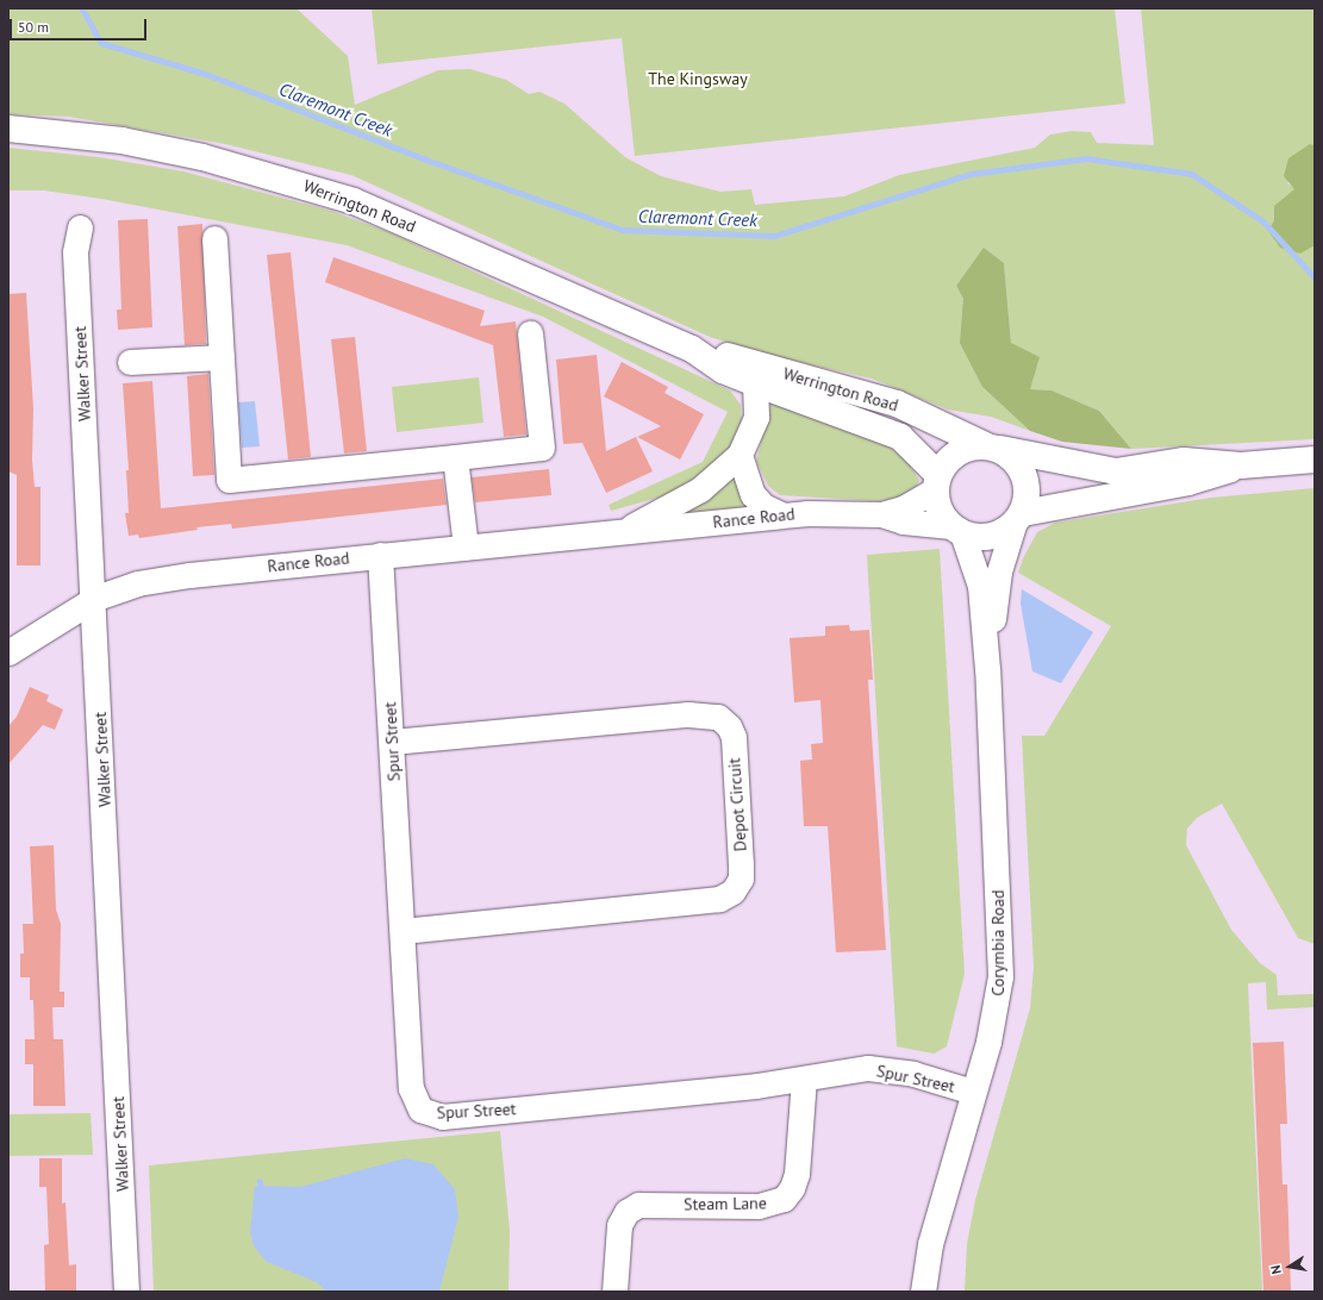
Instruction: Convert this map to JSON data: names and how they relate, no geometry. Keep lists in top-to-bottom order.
{
  "streets": {
    "main road": ["Werrington Road"],
    "street": [
      "Walker Street",
      "Rance Road",
      "Spur Street",
      "Depot Circuit",
      "Corymbia Road",
      "Steam Lane"
    ]
  },
  "crossings": [
    ["Werrington Road", "Rance Road"],
    ["Werrington Road", "Corymbia Road"],
    ["Walker Street", "Rance Road"],
    ["Rance Road", "Spur Street"],
    ["Rance Road", "Corymbia Road"],
    ["Spur Street", "Depot Circuit"],
    ["Spur Street", "Corymbia Road"],
    ["Spur Street", "Steam Lane"]
  ],
  "water": ["Claremont Creek"],
  "parks": ["The Kingsway"],
  "scale_bar": "50 m",
  "north": "left"
}
